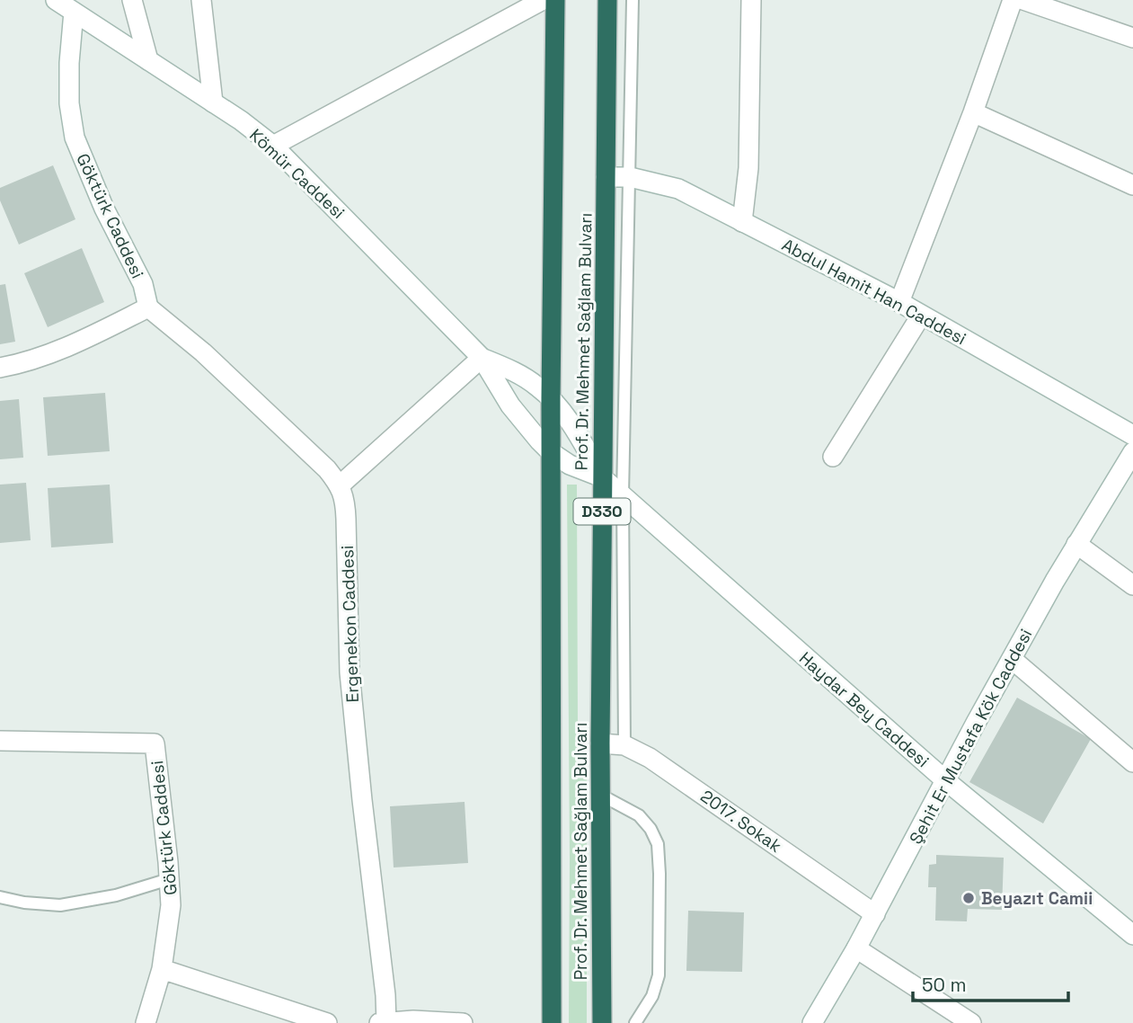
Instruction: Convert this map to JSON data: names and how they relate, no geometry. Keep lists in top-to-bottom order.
{
  "streets": {
    "highway": ["Prof. Dr. Mehmet Sağlam Bulvarı", "D330"],
    "street": [
      "Kömür Caddesi",
      "Göktürk Caddesi",
      "Abdul Hamit Han Caddesi",
      "Ergenekon Caddesi",
      "Haydar Bey Caddesi",
      "Şehit Er Mustafa Kök Caddesi",
      "2017. Sokak"
    ]
  },
  "crossings": [
    ["Kömür Caddesi", "Göktürk Caddesi"],
    ["Göktürk Caddesi", "Ergenekon Caddesi"],
    ["Abdul Hamit Han Caddesi", "Prof. Dr. Mehmet Sağlam Bulvarı"],
    ["Prof. Dr. Mehmet Sağlam Bulvarı", "Haydar Bey Caddesi"],
    ["Prof. Dr. Mehmet Sağlam Bulvarı", "2017. Sokak"],
    ["Haydar Bey Caddesi", "Şehit Er Mustafa Kök Caddesi"],
    ["Şehit Er Mustafa Kök Caddesi", "2017. Sokak"]
  ],
  "places": ["Beyazıt Camii"],
  "scale_bar": "50 m"
}
